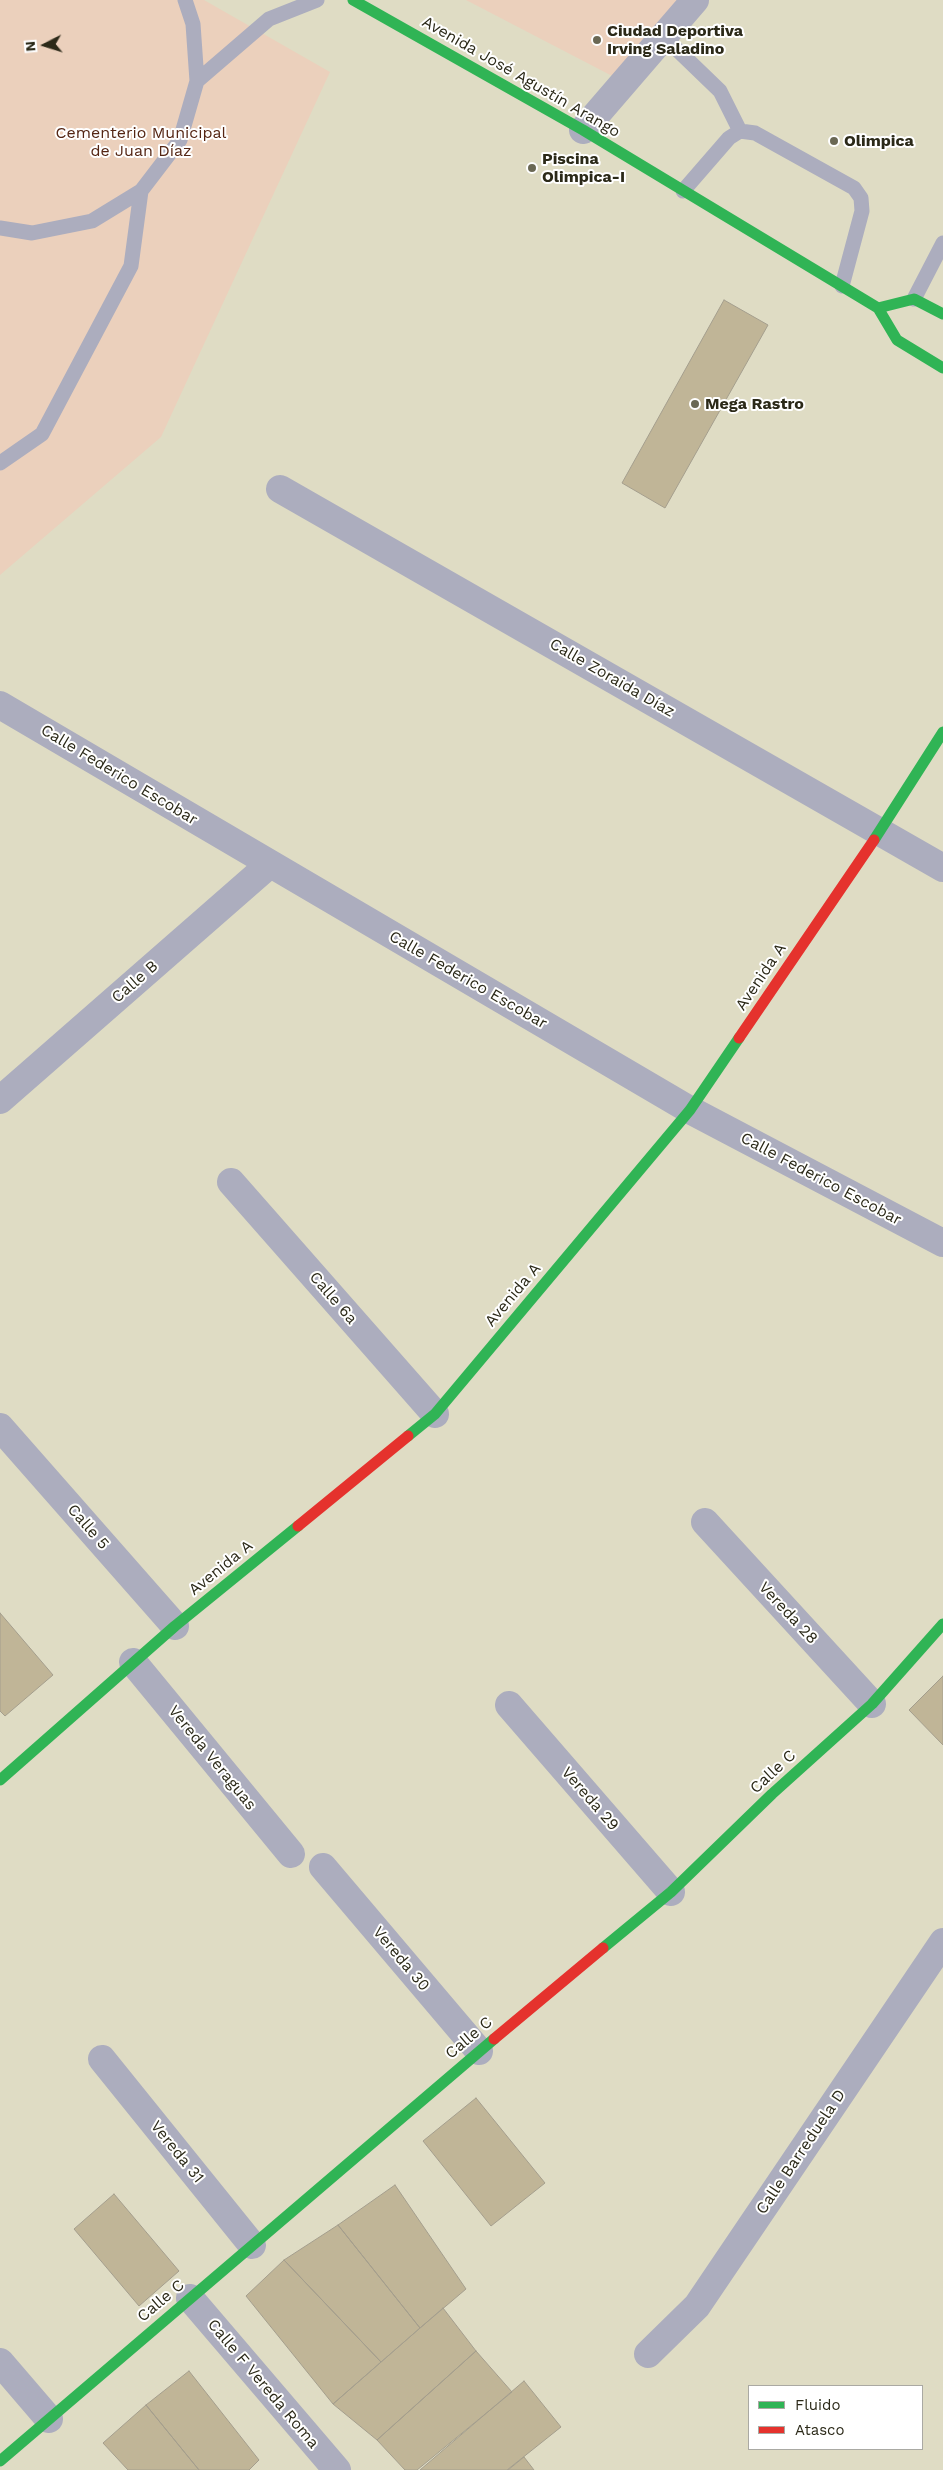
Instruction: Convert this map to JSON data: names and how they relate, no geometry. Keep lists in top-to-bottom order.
{
  "streets": {
    "street": [
      "Avenida José Agustín Arango",
      "Calle Zoraida Díaz",
      "Calle Federico Escobar",
      "Avenida A",
      "Calle B",
      "Calle 6a",
      "Calle 5",
      "Vereda 28",
      "Vereda Veraguas",
      "Calle C",
      "Vereda 29",
      "Vereda 30",
      "Vereda 31",
      "Calle Barreduela D",
      "Calle F Vereda Roma"
    ]
  },
  "crossings": [
    ["Calle Zoraida Díaz", "Avenida A"],
    ["Calle Federico Escobar", "Avenida A"],
    ["Calle Federico Escobar", "Calle B"],
    ["Avenida A", "Calle 6a"],
    ["Avenida A", "Calle 5"],
    ["Avenida A", "Vereda Veraguas"],
    ["Vereda 28", "Calle C"],
    ["Calle C", "Vereda 29"],
    ["Calle C", "Vereda 30"],
    ["Calle C", "Vereda 31"],
    ["Calle C", "Calle F Vereda Roma"]
  ],
  "parks": ["Cementerio Municipal de Juan Díaz"],
  "places": [
    "Ciudad Deportiva Irving Saladino",
    "Olimpica",
    "Piscina Olimpica-I",
    "Mega Rastro"
  ],
  "legend": ["Fluido", "Atasco"],
  "north": "left"
}
